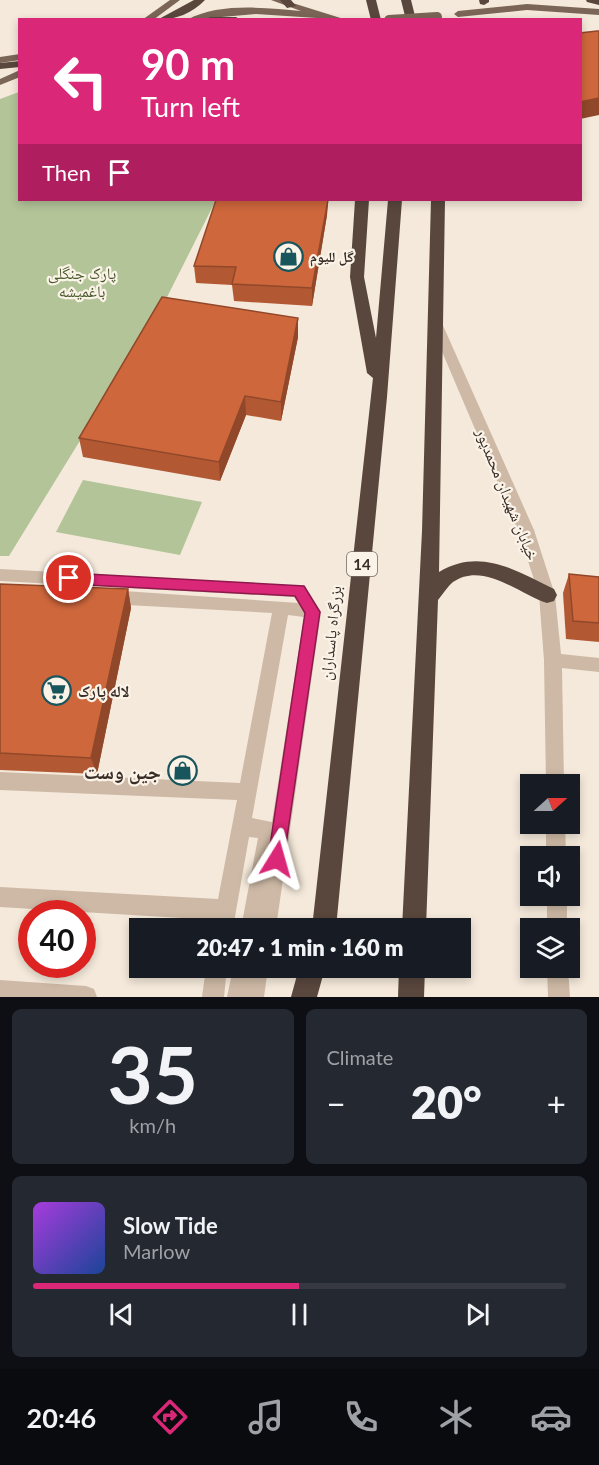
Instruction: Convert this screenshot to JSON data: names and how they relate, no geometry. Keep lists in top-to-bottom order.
{
  "streets": {
    "highway": ["14", "بزرگراه پاسداران"],
    "street": ["خیابان شهیدان محمدپور"]
  },
  "parks": ["پارک جنگلی باغمیشه"],
  "places": {
    "shop": ["گل للیوم", "جین وست"],
    "supermarket": ["لاله پارک"]
  },
  "north": "right",
  "page": {
    "turn": ["90 m", "Turn left"],
    "then": "Then",
    "limit": "40",
    "trip": "20:47 · 1 min · 160 m",
    "tile": [
      ["35", "km/h"],
      "Climate"
    ],
    "heat": ["−", "20°", "+"],
    "song": ["Slow Tide", "Marlow"],
    "tabs": "20:46"
  }
}
